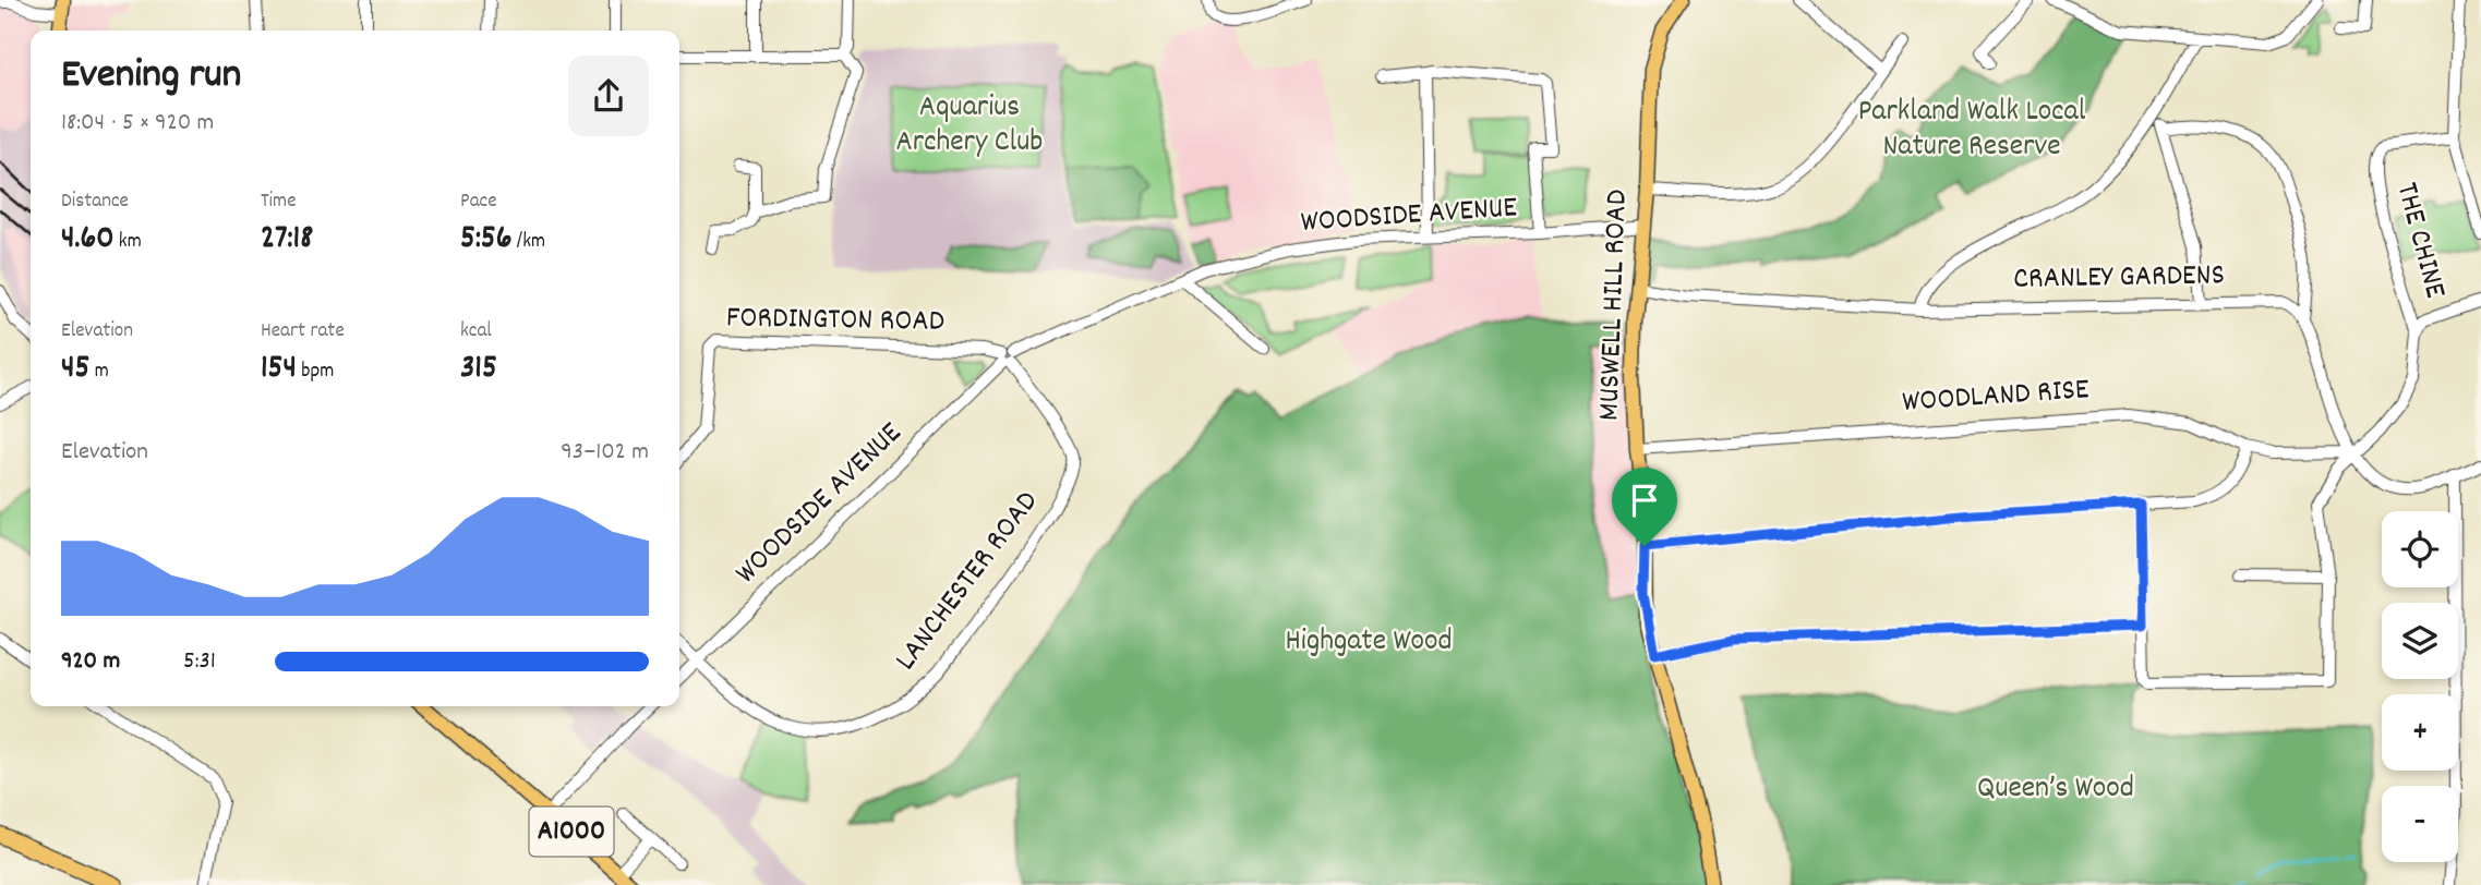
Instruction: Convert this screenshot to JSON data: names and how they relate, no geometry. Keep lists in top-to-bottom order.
{
  "streets": {
    "main road": ["MUSWELL HILL ROAD", "A1000"],
    "street": [
      "WOODSIDE AVENUE",
      "THE CHINE",
      "CRANLEY GARDENS",
      "FORDINGTON ROAD",
      "WOODLAND RISE",
      "LANCHESTER ROAD"
    ]
  },
  "crossings": [
    ["WOODSIDE AVENUE", "MUSWELL HILL ROAD"],
    ["WOODSIDE AVENUE", "FORDINGTON ROAD"],
    ["WOODSIDE AVENUE", "LANCHESTER ROAD"],
    ["THE CHINE", "WOODLAND RISE"],
    ["CRANLEY GARDENS", "MUSWELL HILL ROAD"],
    ["MUSWELL HILL ROAD", "WOODLAND RISE"],
    ["FORDINGTON ROAD", "LANCHESTER ROAD"]
  ],
  "parks": [
    "Aquarius Archery Club",
    "Parkland Walk Local Nature Reserve",
    "Highgate Wood",
    "Queen’s Wood"
  ],
  "page": {
    "heading": ["Evening run", "18:04 · 5 × 920 m"],
    "stats": [
      ["Distance", "4.60 km"],
      ["Time", "27:18"],
      ["Pace", "5:56 /km"],
      ["Elevation", "45 m"],
      ["Heart rate", "154 bpm"],
      ["kcal", "315"]
    ],
    "chart": ["Elevation", "93–102 m"],
    "map_buttons": ["+", "−"],
    "list": [
      {
        "name": "920 m",
        "note": "5:31"
      }
    ]
  }
}
